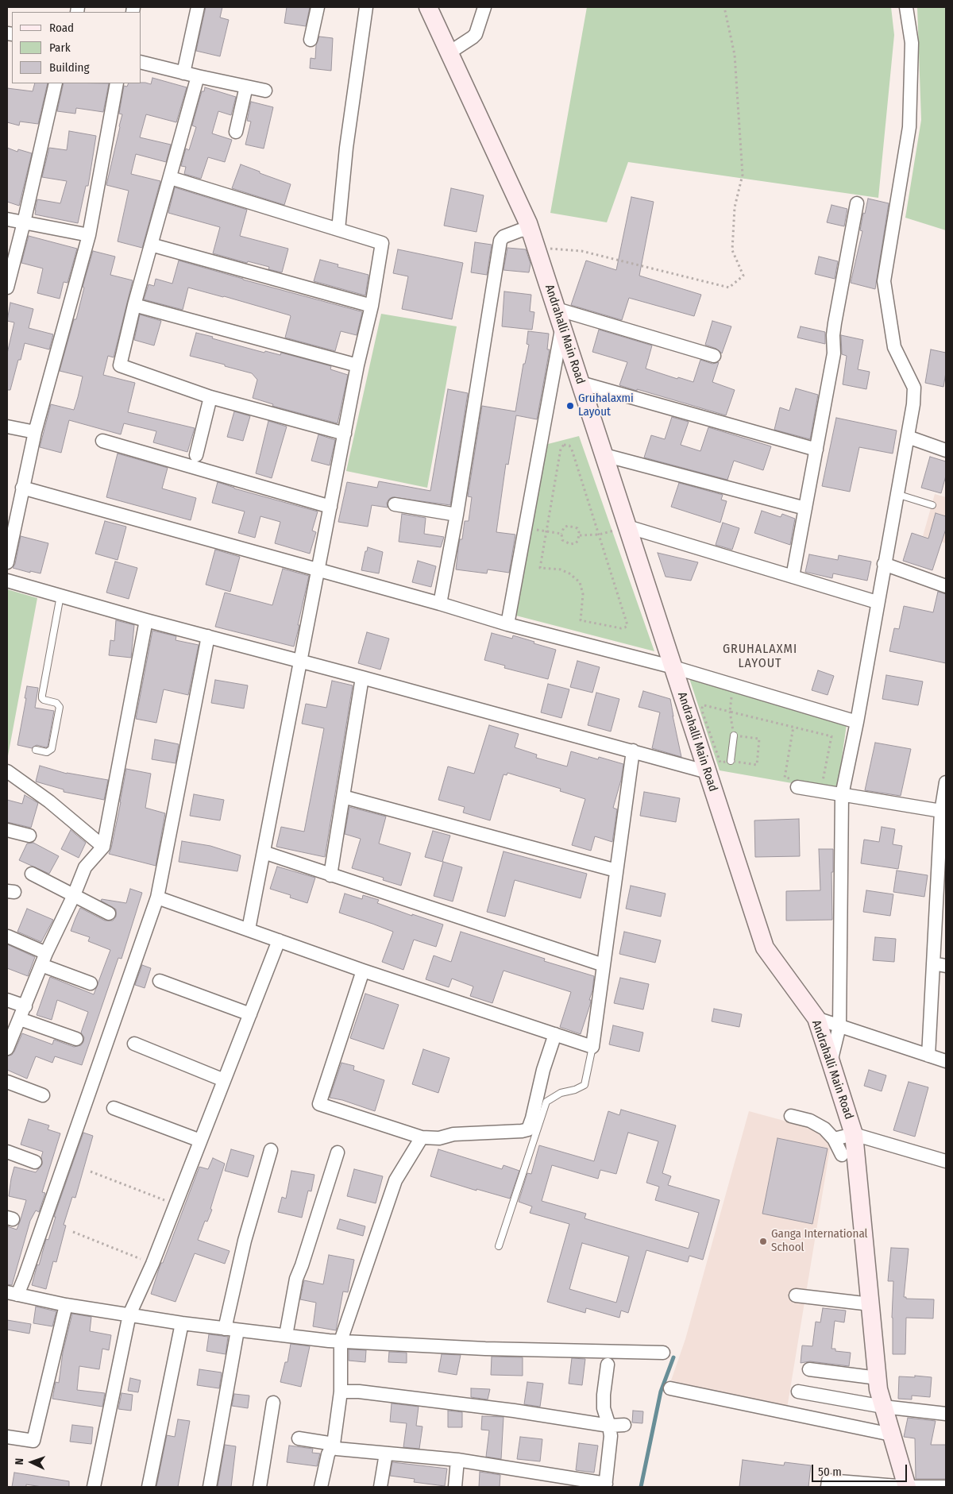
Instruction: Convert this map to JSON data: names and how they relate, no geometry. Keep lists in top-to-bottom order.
{
  "streets": {
    "main road": ["Andrahalli Main Road"]
  },
  "districts": ["GRUHALAXMI LAYOUT"],
  "places": ["Gruhalaxmi Layout", "Ganga International School"],
  "legend": ["Road", "Park", "Building"],
  "scale_bar": "50 m",
  "north": "left"
}
